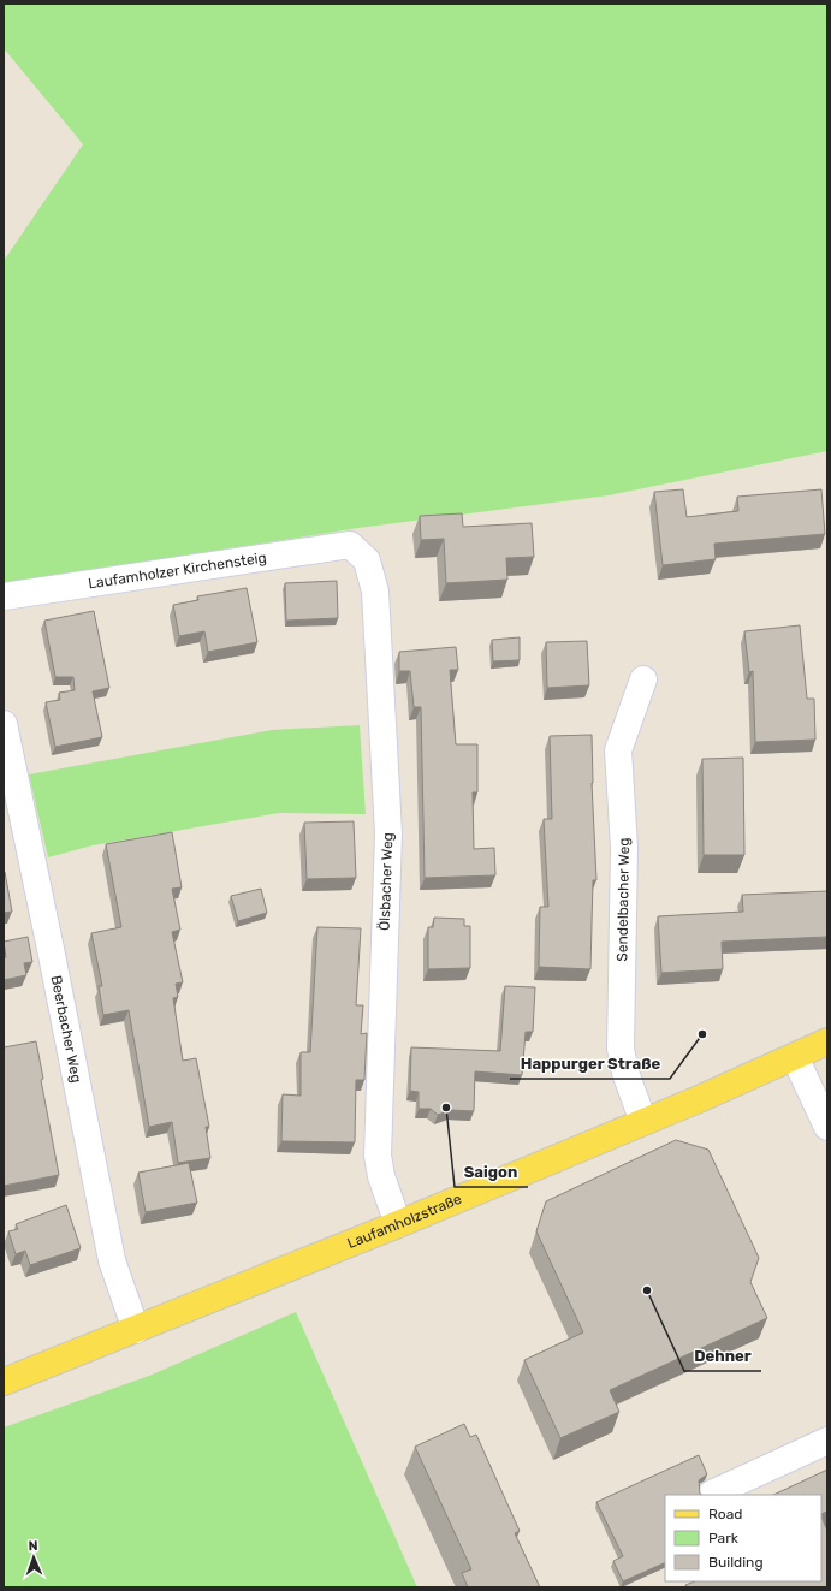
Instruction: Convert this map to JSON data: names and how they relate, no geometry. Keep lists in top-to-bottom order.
{
  "streets": {
    "main road": ["Laufamholzstraße"],
    "street": [
      "Laufamholzer Kirchensteig",
      "Ölsbacher Weg",
      "Sendelbacher Weg",
      "Beerbacher Weg"
    ]
  },
  "crossings": [
    ["Laufamholzer Kirchensteig", "Ölsbacher Weg"],
    ["Ölsbacher Weg", "Laufamholzstraße"],
    ["Sendelbacher Weg", "Laufamholzstraße"],
    ["Beerbacher Weg", "Laufamholzstraße"]
  ],
  "places": ["Happurger Straße", "Saigon", "Dehner"],
  "legend": ["Road", "Park", "Building"],
  "north": "top"
}
